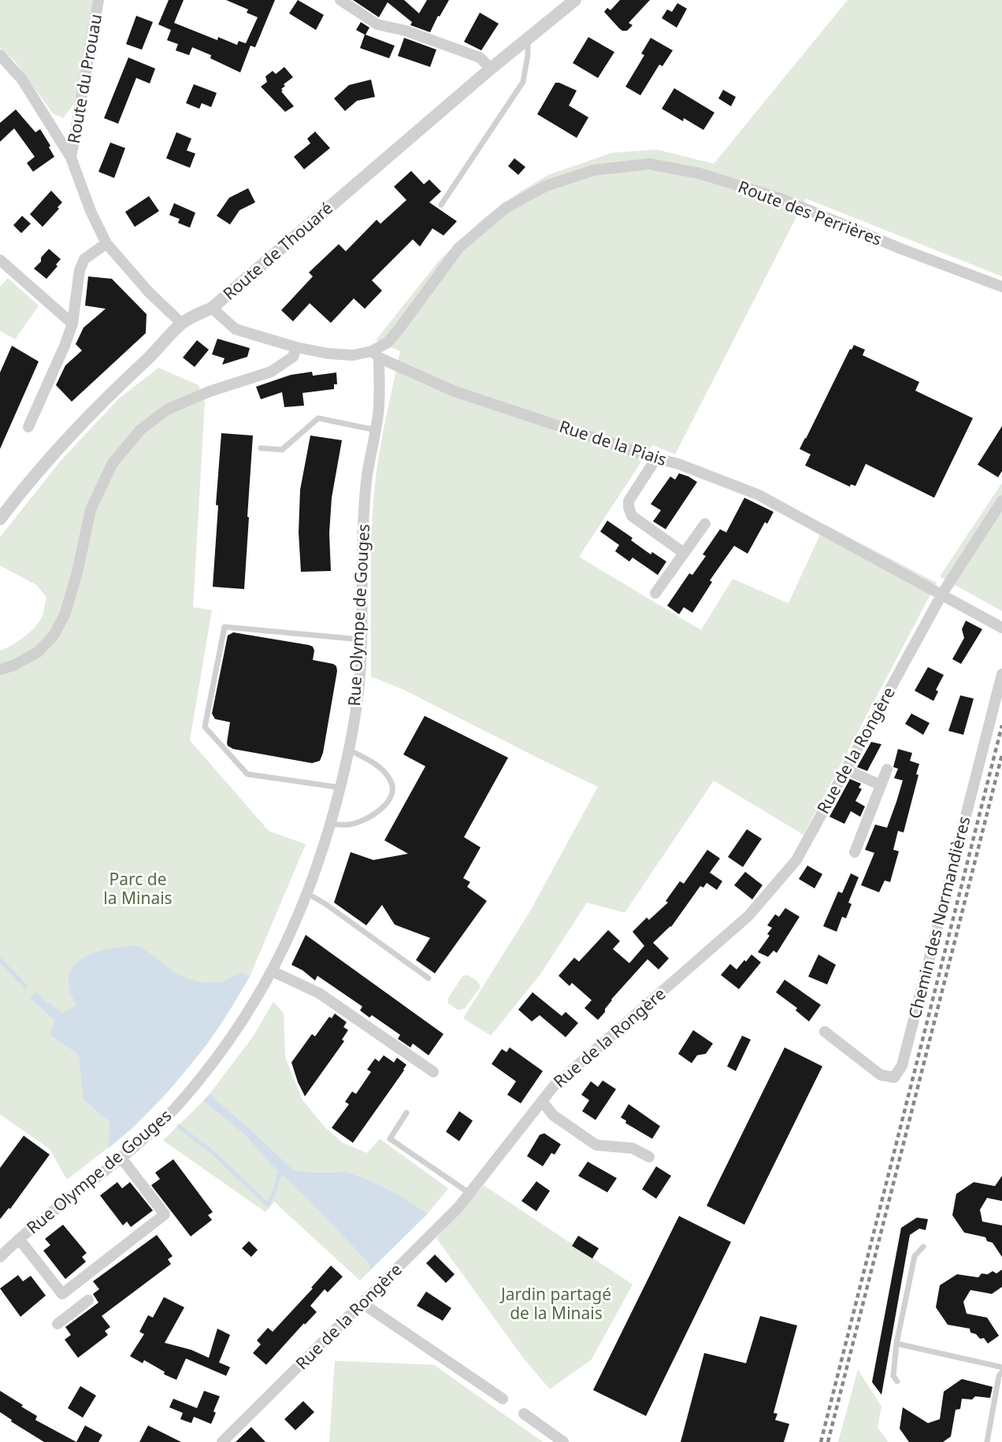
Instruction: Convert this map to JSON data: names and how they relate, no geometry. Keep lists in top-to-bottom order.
{
  "streets": {
    "street": [
      "Route du Prouau",
      "Route des Perrières",
      "Route de Thouaré",
      "Rue de la Piais",
      "Rue Olympe de Gouges",
      "Rue de la Rongère",
      "Chemin des Normandières"
    ]
  },
  "crossings": [
    ["Route des Perrières", "Rue de la Piais"],
    ["Route des Perrières", "Rue Olympe de Gouges"],
    ["Rue de la Piais", "Rue Olympe de Gouges"],
    ["Rue de la Piais", "Rue de la Rongère"]
  ],
  "parks": ["Parc de la Minais", "Jardin partagé de la Minais"]
}
